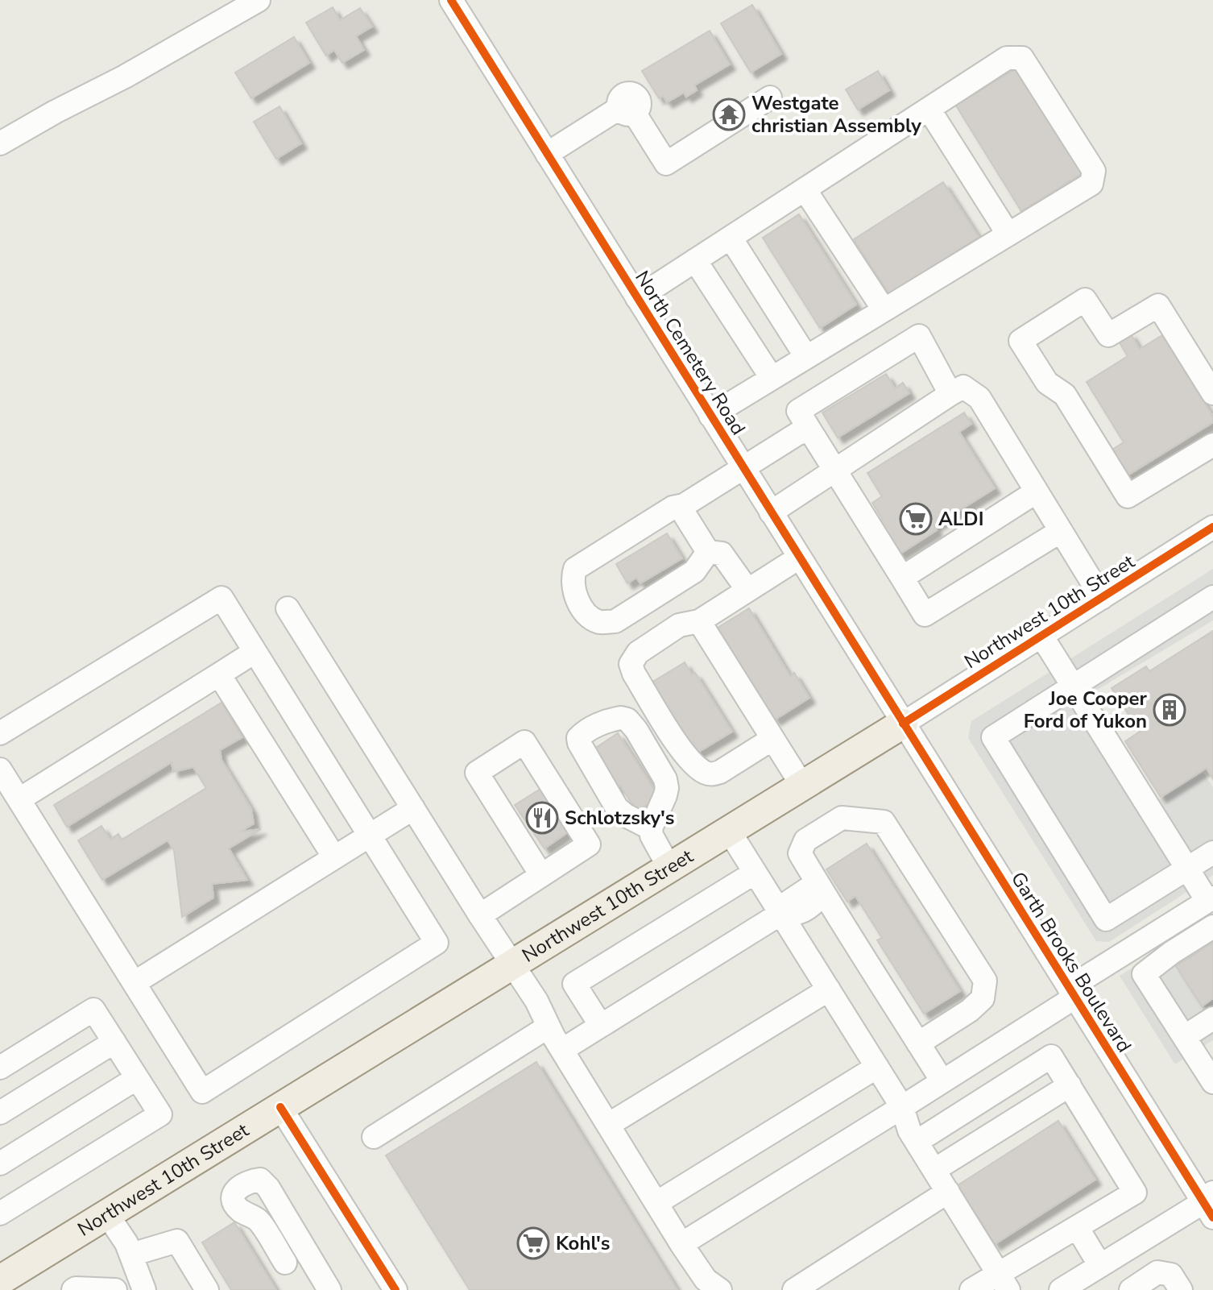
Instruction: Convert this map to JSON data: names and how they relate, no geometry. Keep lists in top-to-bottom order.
{
  "streets": {
    "main road": ["Northwest 10th Street"],
    "street": ["North Cemetery Road", "Garth Brooks Boulevard"]
  },
  "crossings": [
    ["North Cemetery Road", "Northwest 10th Street"],
    ["North Cemetery Road", "Garth Brooks Boulevard"],
    ["Northwest 10th Street", "Garth Brooks Boulevard"]
  ],
  "places": {
    "temple": ["Westgate christian Assembly"],
    "supermarket": ["ALDI", "Kohl's"],
    "building": ["Joe Cooper Ford of Yukon"],
    "restaurant": ["Schlotzsky's"]
  }
}
